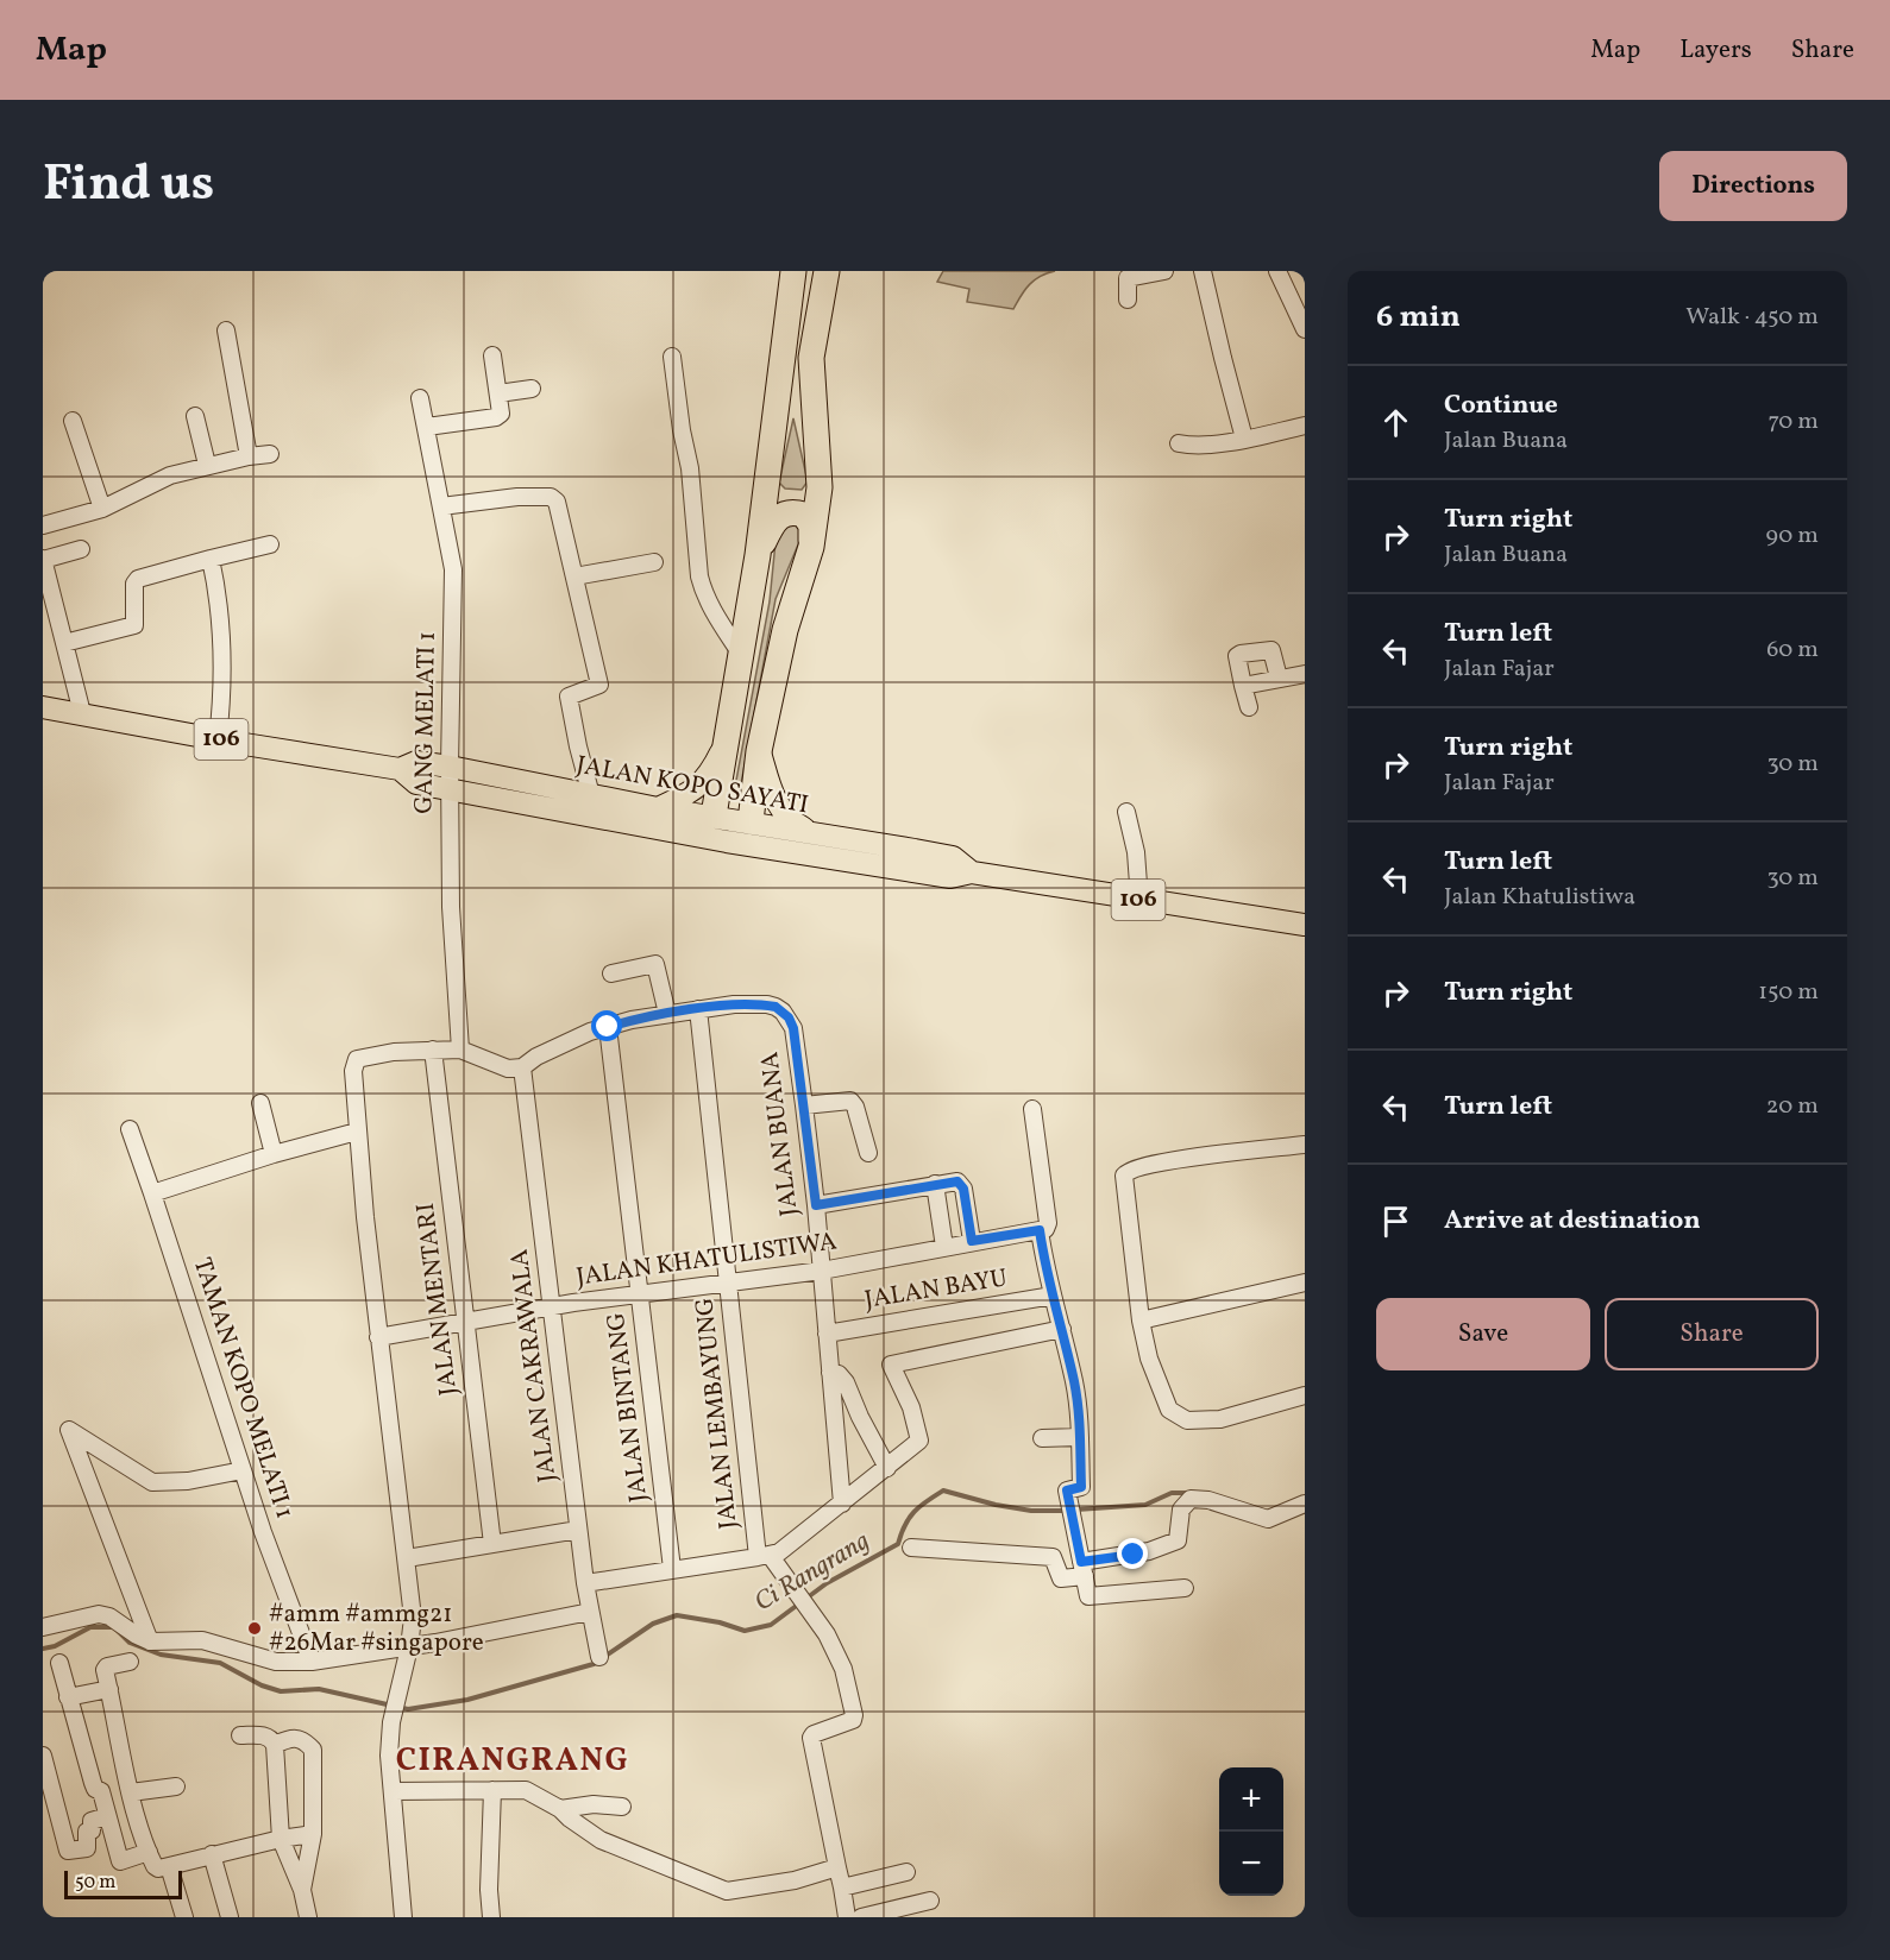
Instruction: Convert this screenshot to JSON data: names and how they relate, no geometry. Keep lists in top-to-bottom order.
{
  "streets": {
    "main road": ["106", "JALAN KOPO SAYATI"],
    "street": [
      "GANG MELATI 1",
      "JALAN BUANA",
      "JALAN KHATULISTIWA",
      "JALAN BAYU",
      "JALAN MENTARI",
      "JALAN CAKRAWALA",
      "TAMAN KOPO MELATI 1",
      "JALAN BINTANG",
      "JALAN LEMBAYUNG"
    ]
  },
  "crossings": [
    ["GANG MELATI 1", "JALAN KOPO SAYATI"],
    ["JALAN BUANA", "JALAN KHATULISTIWA"],
    ["JALAN BUANA", "JALAN BAYU"],
    ["JALAN BUANA", "JALAN CAKRAWALA"],
    ["JALAN BUANA", "JALAN BINTANG"],
    ["JALAN BUANA", "JALAN LEMBAYUNG"],
    ["JALAN KHATULISTIWA", "JALAN MENTARI"],
    ["JALAN KHATULISTIWA", "JALAN CAKRAWALA"],
    ["JALAN KHATULISTIWA", "JALAN BINTANG"],
    ["JALAN KHATULISTIWA", "JALAN LEMBAYUNG"]
  ],
  "districts": ["CIRANGRANG"],
  "water": ["Ci Rangrang"],
  "places": ["#amm #ammg21 #26Mar #singapore"],
  "scale_bar": "50 m",
  "page": {
    "header": "Map",
    "nav": ["Map", "Layers", "Share"],
    "title": "Find us",
    "buttons": [
      "Directions",
      ["Save", "Share"]
    ],
    "heading": ["6 min", "Walk · 450 m"],
    "list": [
      ["Continue", "Jalan Buana", "70 m"],
      ["Turn right", "Jalan Buana", "90 m"],
      ["Turn left", "Jalan Fajar", "60 m"],
      ["Turn right", "Jalan Fajar", "30 m"],
      ["Turn left", "Jalan Khatulistiwa", "30 m"],
      ["Turn right", "150 m"],
      ["Turn left", "20 m"],
      "Arrive at destination"
    ],
    "map_buttons": ["+", "−"],
    "scale": "50 m"
  }
}
